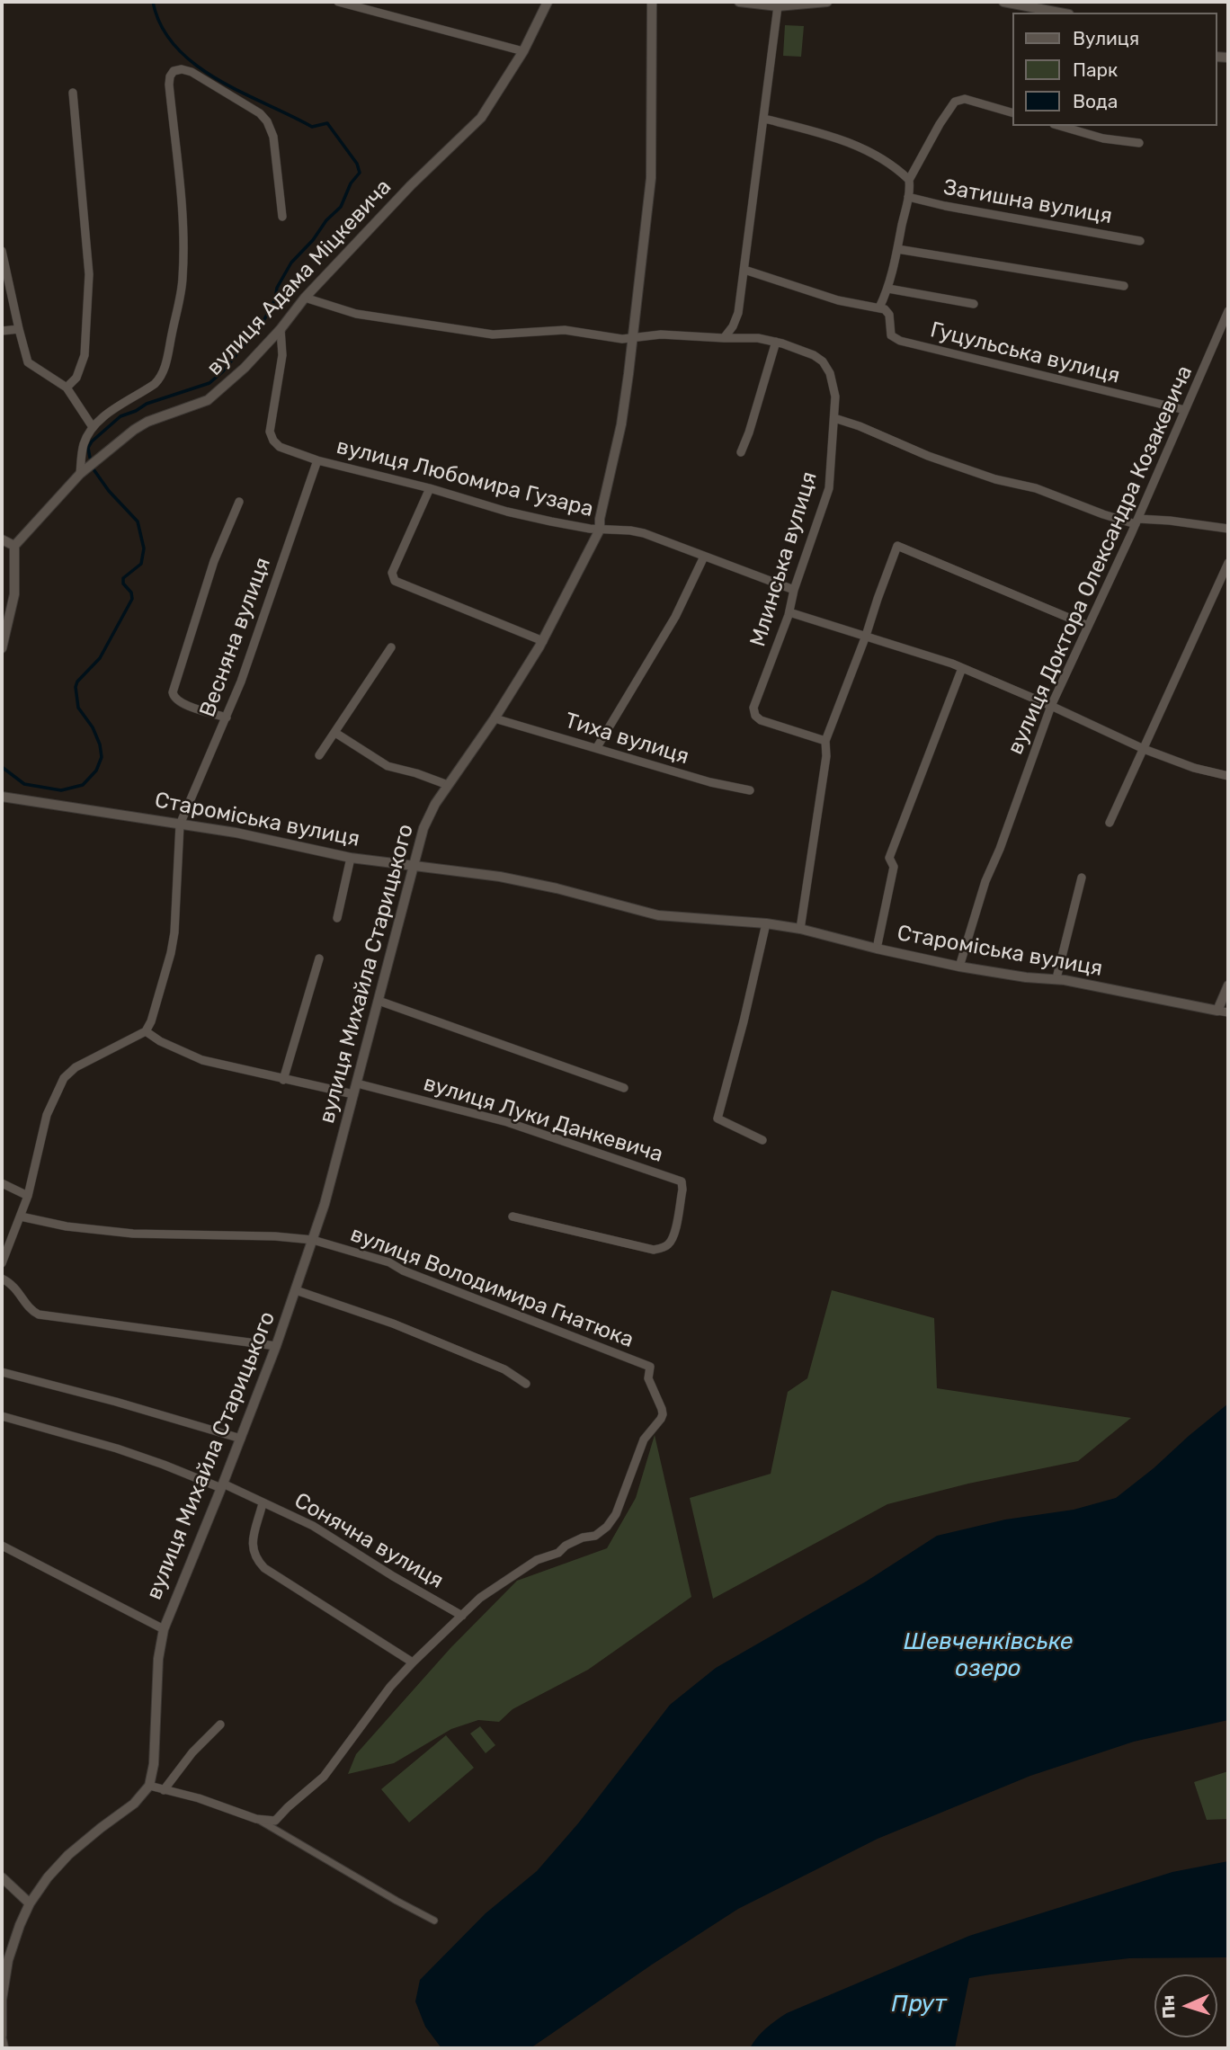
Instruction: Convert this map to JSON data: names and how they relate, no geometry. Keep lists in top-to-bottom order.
{
  "streets": {
    "street": [
      "Затишна вулиця",
      "вулиця Адама Міцкевича",
      "Гуцульська вулиця",
      "вулиця Любомира Гузара",
      "Млинська вулиця",
      "вулиця Доктора Олександра Козакевича",
      "Весняна вулиця",
      "Тиха вулиця",
      "Староміська вулиця",
      "вулиця Михайла Старицького",
      "вулиця Луки Данкевича",
      "вулиця Володимира Гнатюка",
      "Сонячна вулиця"
    ]
  },
  "crossings": [
    ["вулиця Адама Міцкевича", "вулиця Любомира Гузара"],
    ["вулиця Адама Міцкевича", "Млинська вулиця"],
    ["Гуцульська вулиця", "вулиця Доктора Олександра Козакевича"],
    ["вулиця Любомира Гузара", "Млинська вулиця"],
    ["вулиця Любомира Гузара", "Весняна вулиця"],
    ["вулиця Любомира Гузара", "вулиця Михайла Старицького"],
    ["Млинська вулиця", "вулиця Михайла Старицького"],
    ["вулиця Доктора Олександра Козакевича", "Староміська вулиця"],
    ["Весняна вулиця", "Староміська вулиця"],
    ["Тиха вулиця", "вулиця Михайла Старицького"],
    ["Староміська вулиця", "вулиця Михайла Старицького"],
    ["вулиця Михайла Старицького", "вулиця Луки Данкевича"],
    ["вулиця Михайла Старицького", "вулиця Володимира Гнатюка"],
    ["вулиця Михайла Старицького", "Сонячна вулиця"],
    ["вулиця Володимира Гнатюка", "Сонячна вулиця"]
  ],
  "water": ["Шевченківське озеро", "Прут"],
  "legend": ["Вулиця", "Парк", "Вода"],
  "north": "left"
}
